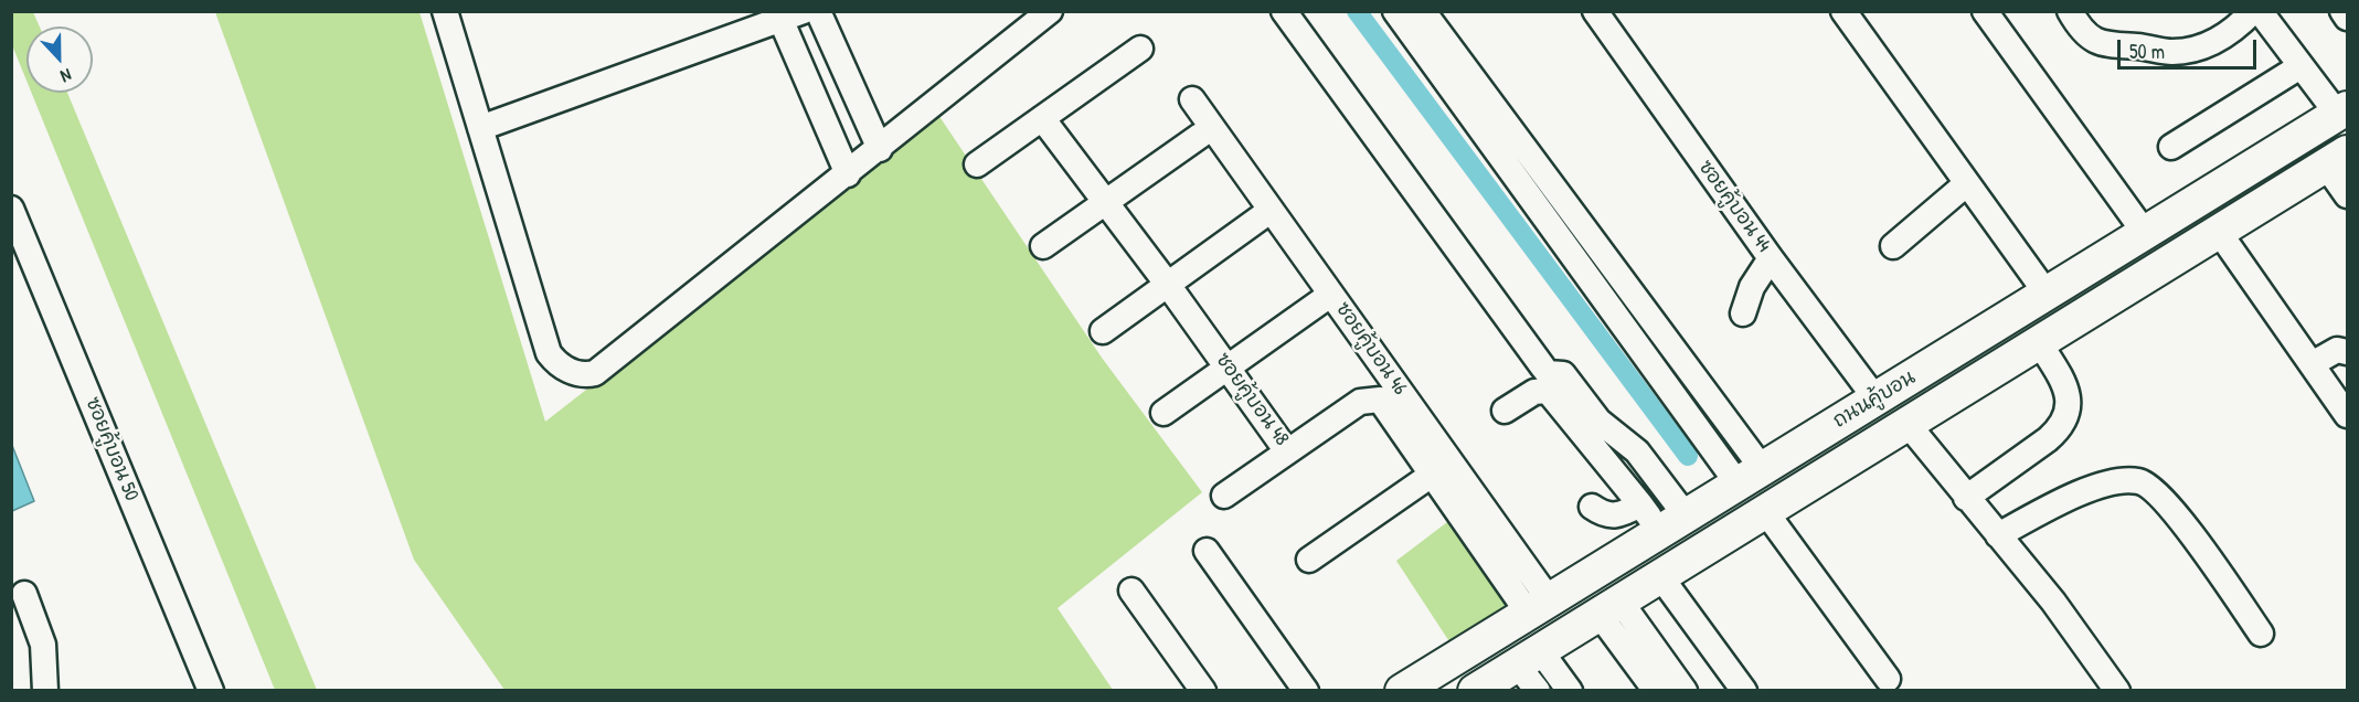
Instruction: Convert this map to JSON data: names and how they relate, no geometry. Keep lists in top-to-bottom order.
{
  "streets": {
    "main road": ["ถนนคู้บอน"],
    "street": [
      "ซอยคู้บอน 44",
      "ซอยคู้บอน 46",
      "ซอยคู้บอน 48",
      "ซอยคู้บอน 50"
    ]
  },
  "crossings": [
    ["ซอยคู้บอน 44", "ถนนคู้บอน"],
    ["ซอยคู้บอน 46", "ซอยคู้บอน 48"],
    ["ซอยคู้บอน 46", "ถนนคู้บอน"],
    ["ซอยคู้บอน 48", "ถนนคู้บอน"]
  ],
  "scale_bar": "50 m",
  "north": "bottom"
}
